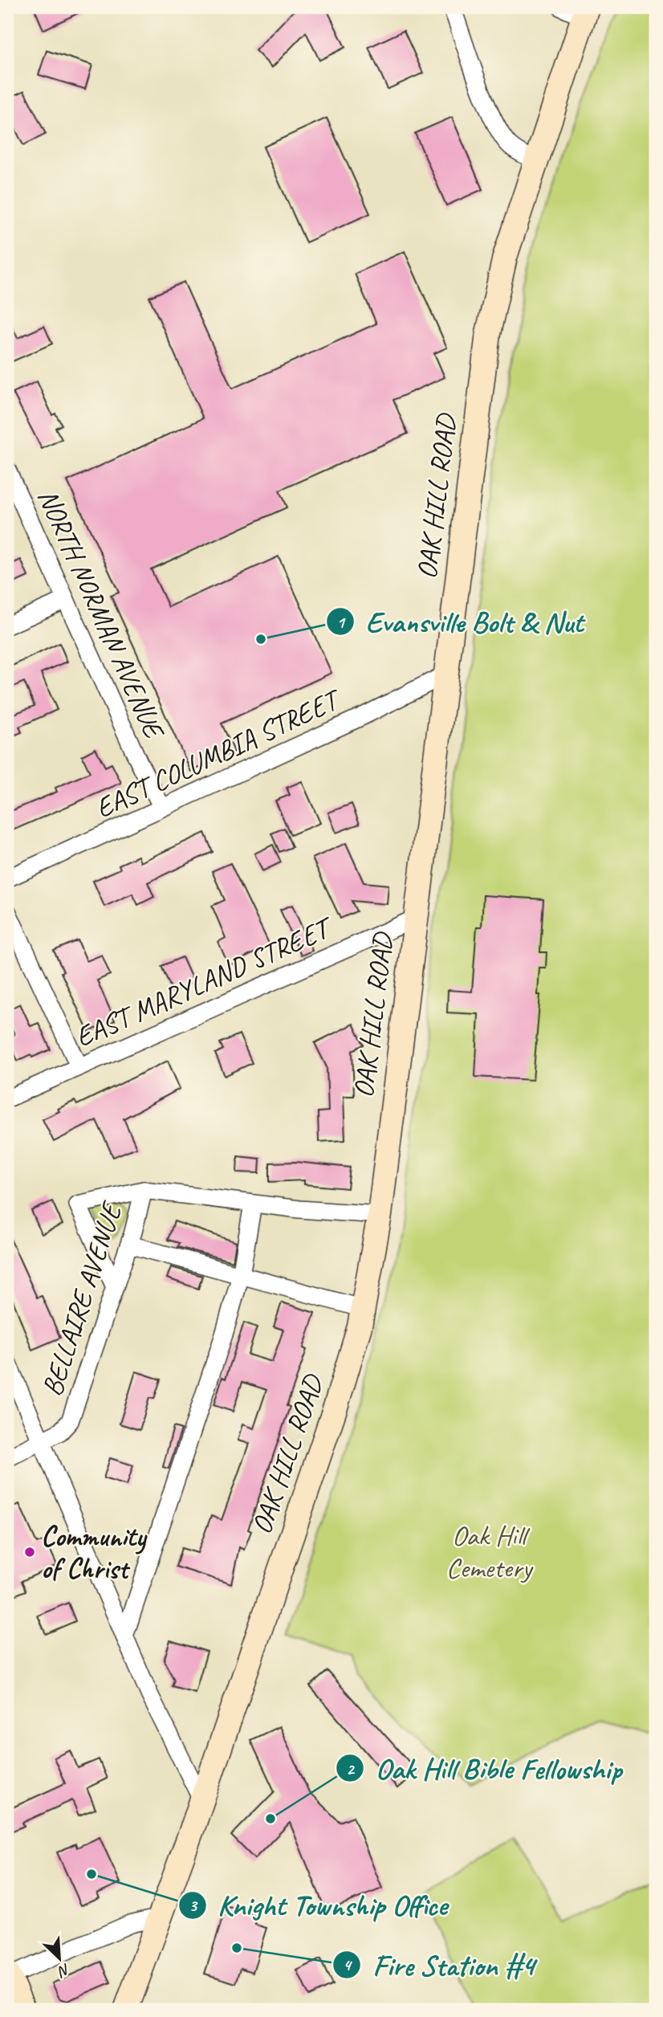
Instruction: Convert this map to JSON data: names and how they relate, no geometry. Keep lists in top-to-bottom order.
{
  "streets": {
    "main road": ["OAK HILL ROAD"],
    "street": [
      "NORTH NORMAN AVENUE",
      "EAST COLUMBIA STREET",
      "EAST MARYLAND STREET",
      "BELLAIRE AVENUE"
    ]
  },
  "crossings": [
    ["OAK HILL ROAD", "EAST COLUMBIA STREET"],
    ["OAK HILL ROAD", "EAST MARYLAND STREET"],
    ["OAK HILL ROAD", "BELLAIRE AVENUE"],
    ["NORTH NORMAN AVENUE", "EAST COLUMBIA STREET"]
  ],
  "parks": ["Oak Hill Cemetery"],
  "places": [
    "Evansville Bolt & Nut",
    "Community of Christ",
    "Oak Hill Bible Fellowship",
    "Knight Township Office",
    "Fire Station #4"
  ],
  "north": "bottom right"
}
